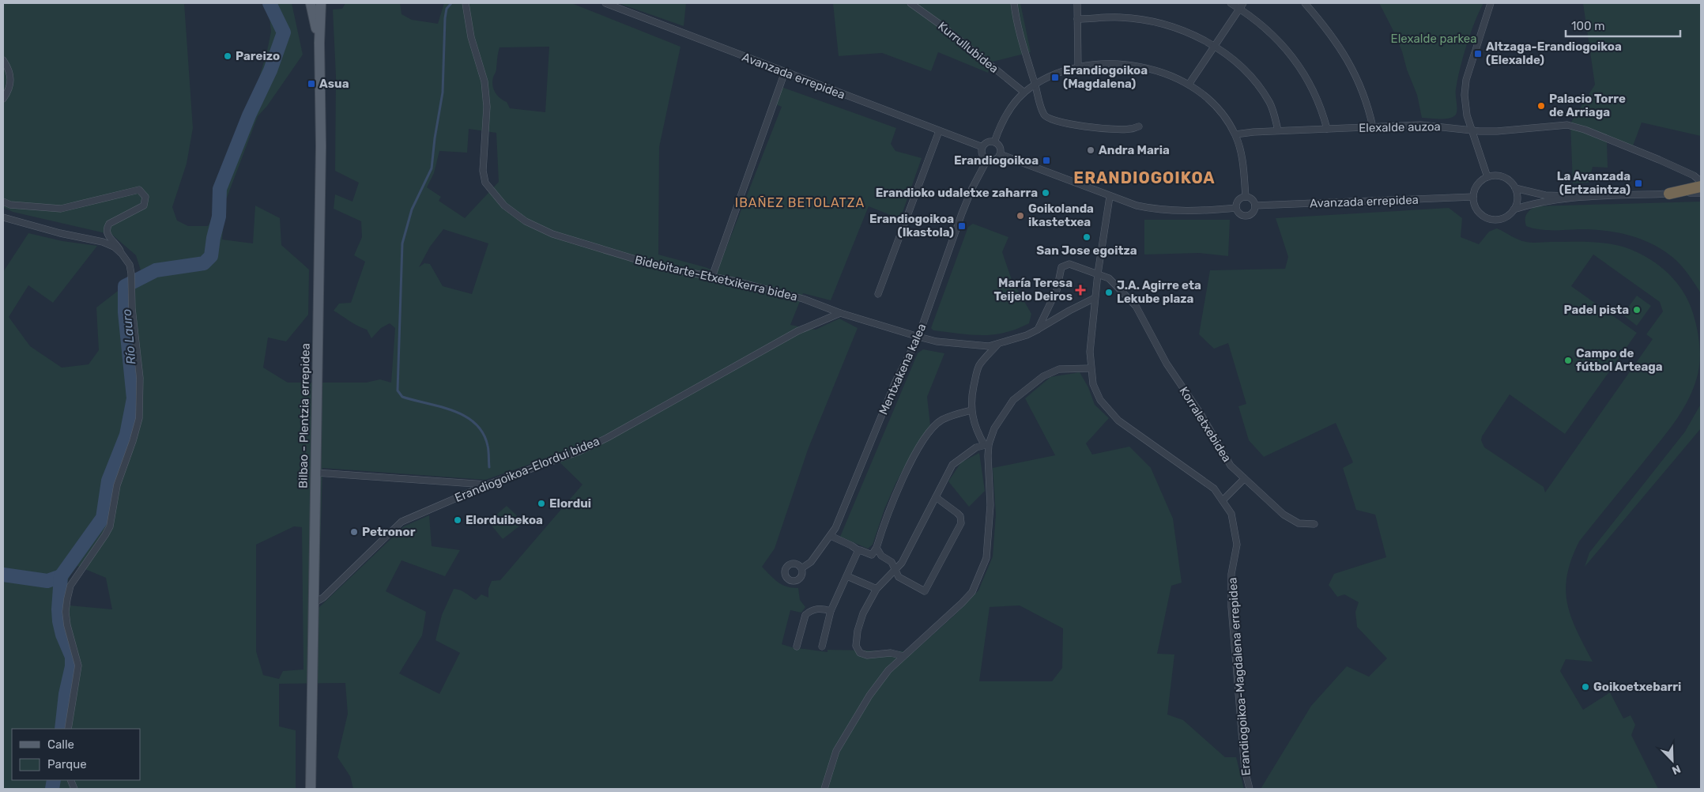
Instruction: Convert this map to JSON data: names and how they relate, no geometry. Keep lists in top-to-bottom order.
{
  "streets": {
    "main road": ["Bilbao - Plentzia errepidea"],
    "street": [
      "Kurrullubidea",
      "Avanzada errepidea",
      "Elexalde auzoa",
      "Bidebitarte-Etxetxikerra bidea",
      "Mentxakena kalea",
      "Korraletxebidea",
      "Erandiogoikoa-Elordui bidea",
      "Erandiogoikoa-Magdalena errepidea"
    ]
  },
  "crossings": [
    ["Avanzada errepidea", "Mentxakena kalea"],
    ["Bidebitarte-Etxetxikerra bidea", "Mentxakena kalea"],
    ["Bidebitarte-Etxetxikerra bidea", "Erandiogoikoa-Elordui bidea"],
    ["Bilbao - Plentzia errepidea", "Erandiogoikoa-Elordui bidea"],
    ["Korraletxebidea", "Erandiogoikoa-Magdalena errepidea"]
  ],
  "districts": ["ERANDIOGOIKOA", "IBAÑEZ BETOLATZA"],
  "water": ["Río Lauro"],
  "parks": ["Elexalde parkea"],
  "places": {
    "transit": [
      "Altzaga-Erandiogoikoa (Elexalde)",
      "Erandiogoikoa (Magdalena)",
      "Asua",
      "Erandiogoikoa",
      "La Avanzada (Ertzaintza)",
      "Erandiogoikoa (Ikastola)"
    ],
    "other": [
      "Pareizo",
      "Palacio Torre de Arriaga",
      "Andra Maria",
      "Erandioko udaletxe zaharra",
      "Goikolanda ikastetxea",
      "San Jose egoitza",
      "J.A. Agirre eta Lekube plaza",
      "Padel pista",
      "Campo de fútbol Arteaga",
      "Elordui",
      "Elorduibekoa",
      "Petronor",
      "Goikoetxebarri"
    ],
    "health": ["María Teresa Teijelo Deiros"]
  },
  "legend": ["Calle", "Parque"],
  "scale_bar": "100 m",
  "north": "bottom right"
}
